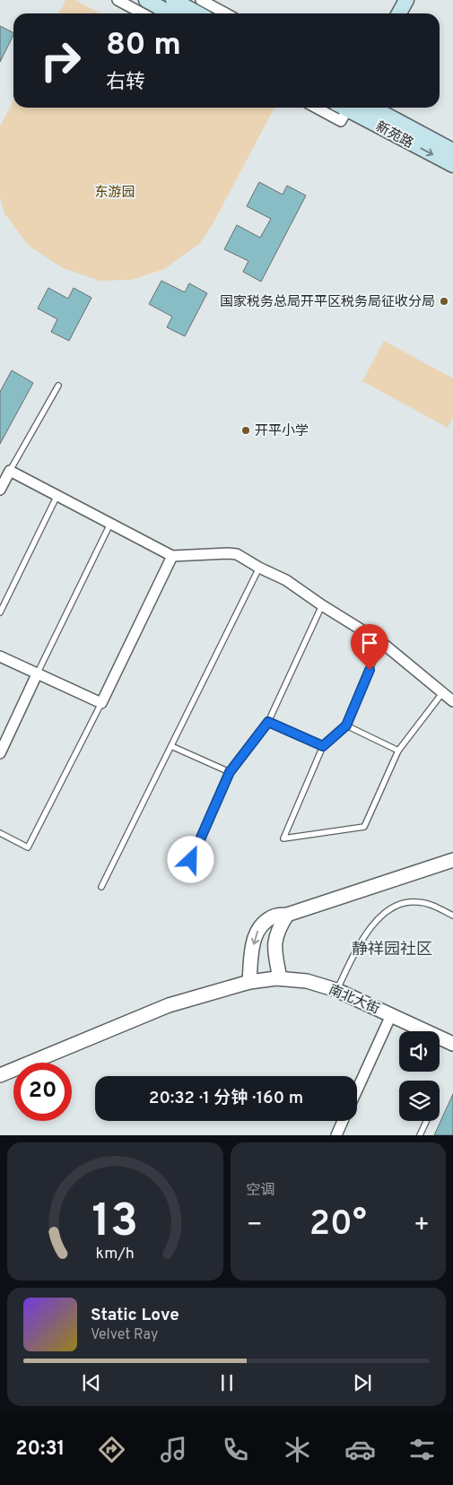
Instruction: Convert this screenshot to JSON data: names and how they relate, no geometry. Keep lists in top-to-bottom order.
{
  "streets": {
    "main road": ["新苑路"],
    "street": ["南北大街"]
  },
  "districts": ["静祥园社区"],
  "parks": ["东游园"],
  "places": ["国家税务总局开平区税务局征收分局", "开平小学"],
  "page": {
    "turn": ["80 m", "右转"],
    "limit": "20",
    "trip": "20:32 · 1 分钟 · 160 m",
    "tile": "空调",
    "heat": ["−", "20°", "+"],
    "song": ["Static Love", "Velvet Ray"],
    "tabs": "20:31",
    "gauge": ["13", "km/h"]
  }
}
